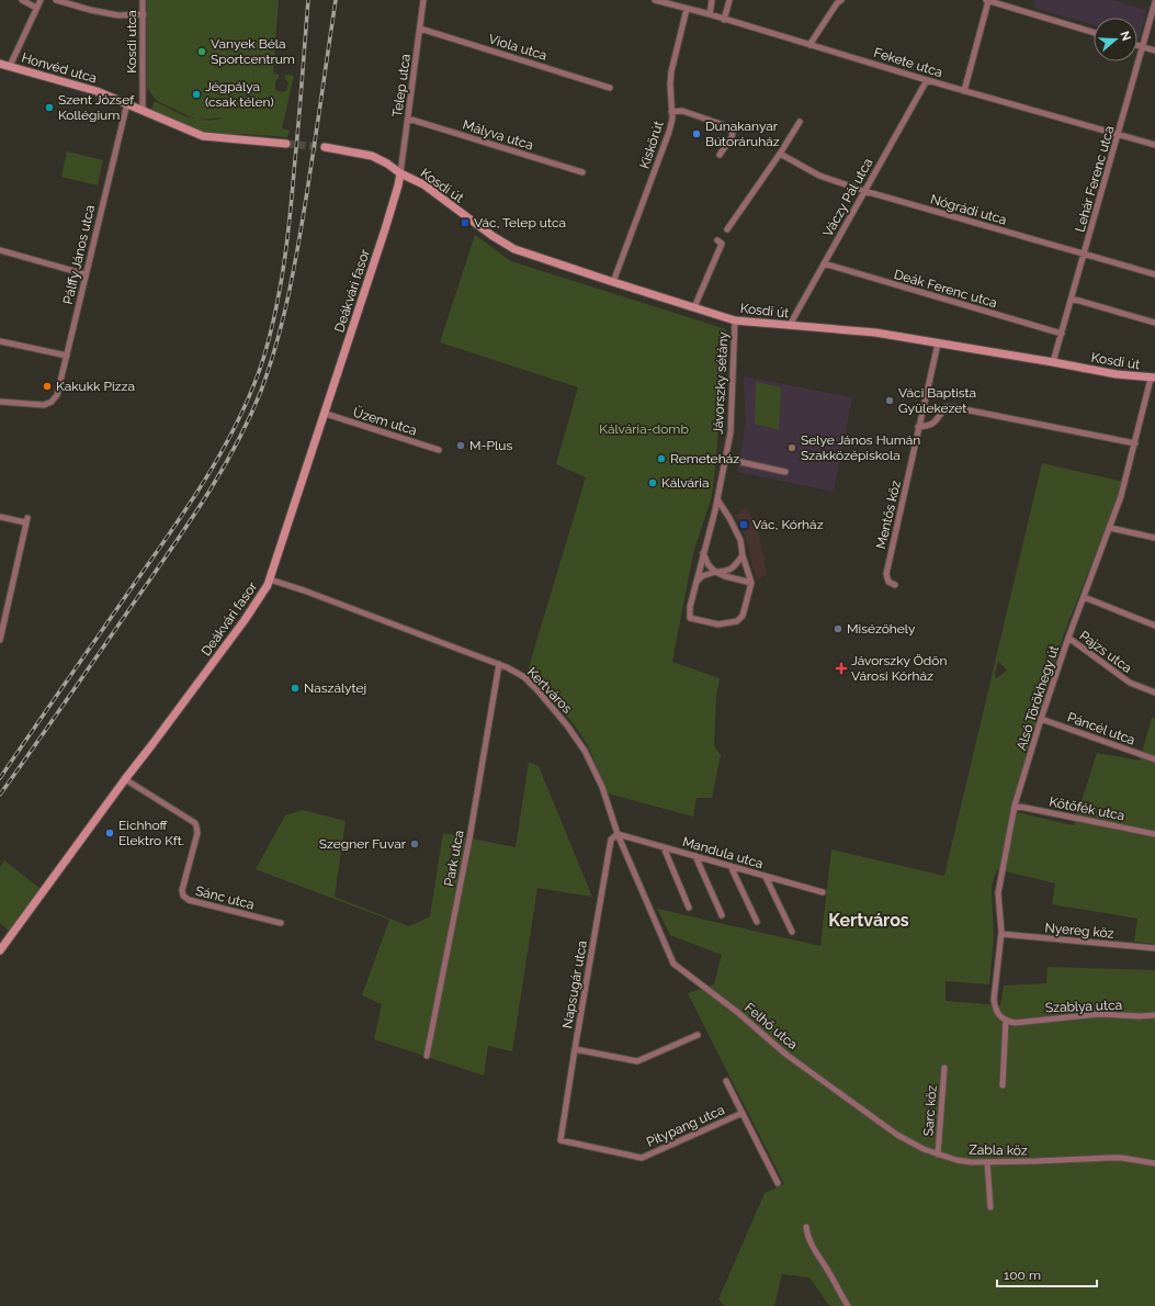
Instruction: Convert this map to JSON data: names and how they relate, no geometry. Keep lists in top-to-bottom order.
{
  "streets": {
    "street": [
      "Kosdi utca",
      "Viola utca",
      "Fekete utca",
      "Honvéd utca",
      "Telep utca",
      "Mályva utca",
      "Kiskörút",
      "Lehár Ferenc utca",
      "Kosdi út",
      "Váczy Pál utca",
      "Nógrádi utca",
      "Pálffy János utca",
      "Deák Ferenc utca",
      "Deákvári fasor",
      "Jávorszky sétány",
      "Üzem utca",
      "Mentős köz",
      "Pajzs utca",
      "Kertváros",
      "Alsó Törökhegy út",
      "Páncél utca",
      "Kötőfék utca",
      "Mandula utca",
      "Park utca",
      "Sánc utca",
      "Nyereg köz",
      "Napsugár utca",
      "Szablya utca",
      "Felhő utca",
      "Sarc köz",
      "Pitypang utca",
      "Zabla köz"
    ]
  },
  "crossings": [
    ["Kosdi utca", "Honvéd utca"],
    ["Viola utca", "Telep utca"],
    ["Fekete utca", "Kiskörút"],
    ["Fekete utca", "Lehár Ferenc utca"],
    ["Fekete utca", "Váczy Pál utca"],
    ["Honvéd utca", "Pálffy János utca"],
    ["Telep utca", "Mályva utca"],
    ["Telep utca", "Kosdi út"],
    ["Telep utca", "Deákvári fasor"],
    ["Kiskörút", "Kosdi út"],
    ["Lehár Ferenc utca", "Kosdi út"],
    ["Lehár Ferenc utca", "Nógrádi utca"],
    ["Lehár Ferenc utca", "Deák Ferenc utca"],
    ["Kosdi út", "Váczy Pál utca"],
    ["Kosdi út", "Deákvári fasor"],
    ["Kosdi út", "Jávorszky sétány"],
    ["Kosdi út", "Mentős köz"],
    ["Kosdi út", "Alsó Törökhegy út"],
    ["Váczy Pál utca", "Nógrádi utca"],
    ["Váczy Pál utca", "Deák Ferenc utca"],
    ["Deákvári fasor", "Üzem utca"],
    ["Deákvári fasor", "Kertváros"],
    ["Deákvári fasor", "Sánc utca"],
    ["Pajzs utca", "Alsó Törökhegy út"],
    ["Kertváros", "Mandula utca"],
    ["Kertváros", "Park utca"],
    ["Kertváros", "Napsugár utca"],
    ["Kertváros", "Felhő utca"],
    ["Alsó Törökhegy út", "Páncél utca"],
    ["Alsó Törökhegy út", "Kötőfék utca"],
    ["Alsó Törökhegy út", "Nyereg köz"],
    ["Alsó Törökhegy út", "Szablya utca"],
    ["Mandula utca", "Napsugár utca"],
    ["Napsugár utca", "Pitypang utca"],
    ["Felhő utca", "Zabla köz"],
    ["Sarc köz", "Zabla köz"]
  ],
  "districts": ["Kertváros"],
  "parks": ["Kálvária-domb"],
  "places": {
    "other": [
      "Vanyek Béla Sportcentrum",
      "Jégpálya (csak télen)",
      "Szent József Kollégium",
      "Dunakanyar Bútoráruház",
      "Kakukk Pizza",
      "Váci Baptista Gyülekezet",
      "M-Plus",
      "Selye János Humán Szakközépiskola",
      "Remeteház",
      "Kálvária",
      "Misézőhely",
      "Naszálytej",
      "Eichhoff Elektro Kft.",
      "Szegner Fuvar"
    ],
    "transit": ["Vác, Telep utca", "Vác, Kórház"],
    "health": ["Jávorszky Ödön Városi Kórház"]
  },
  "scale_bar": "100 m",
  "north": "right"
}
